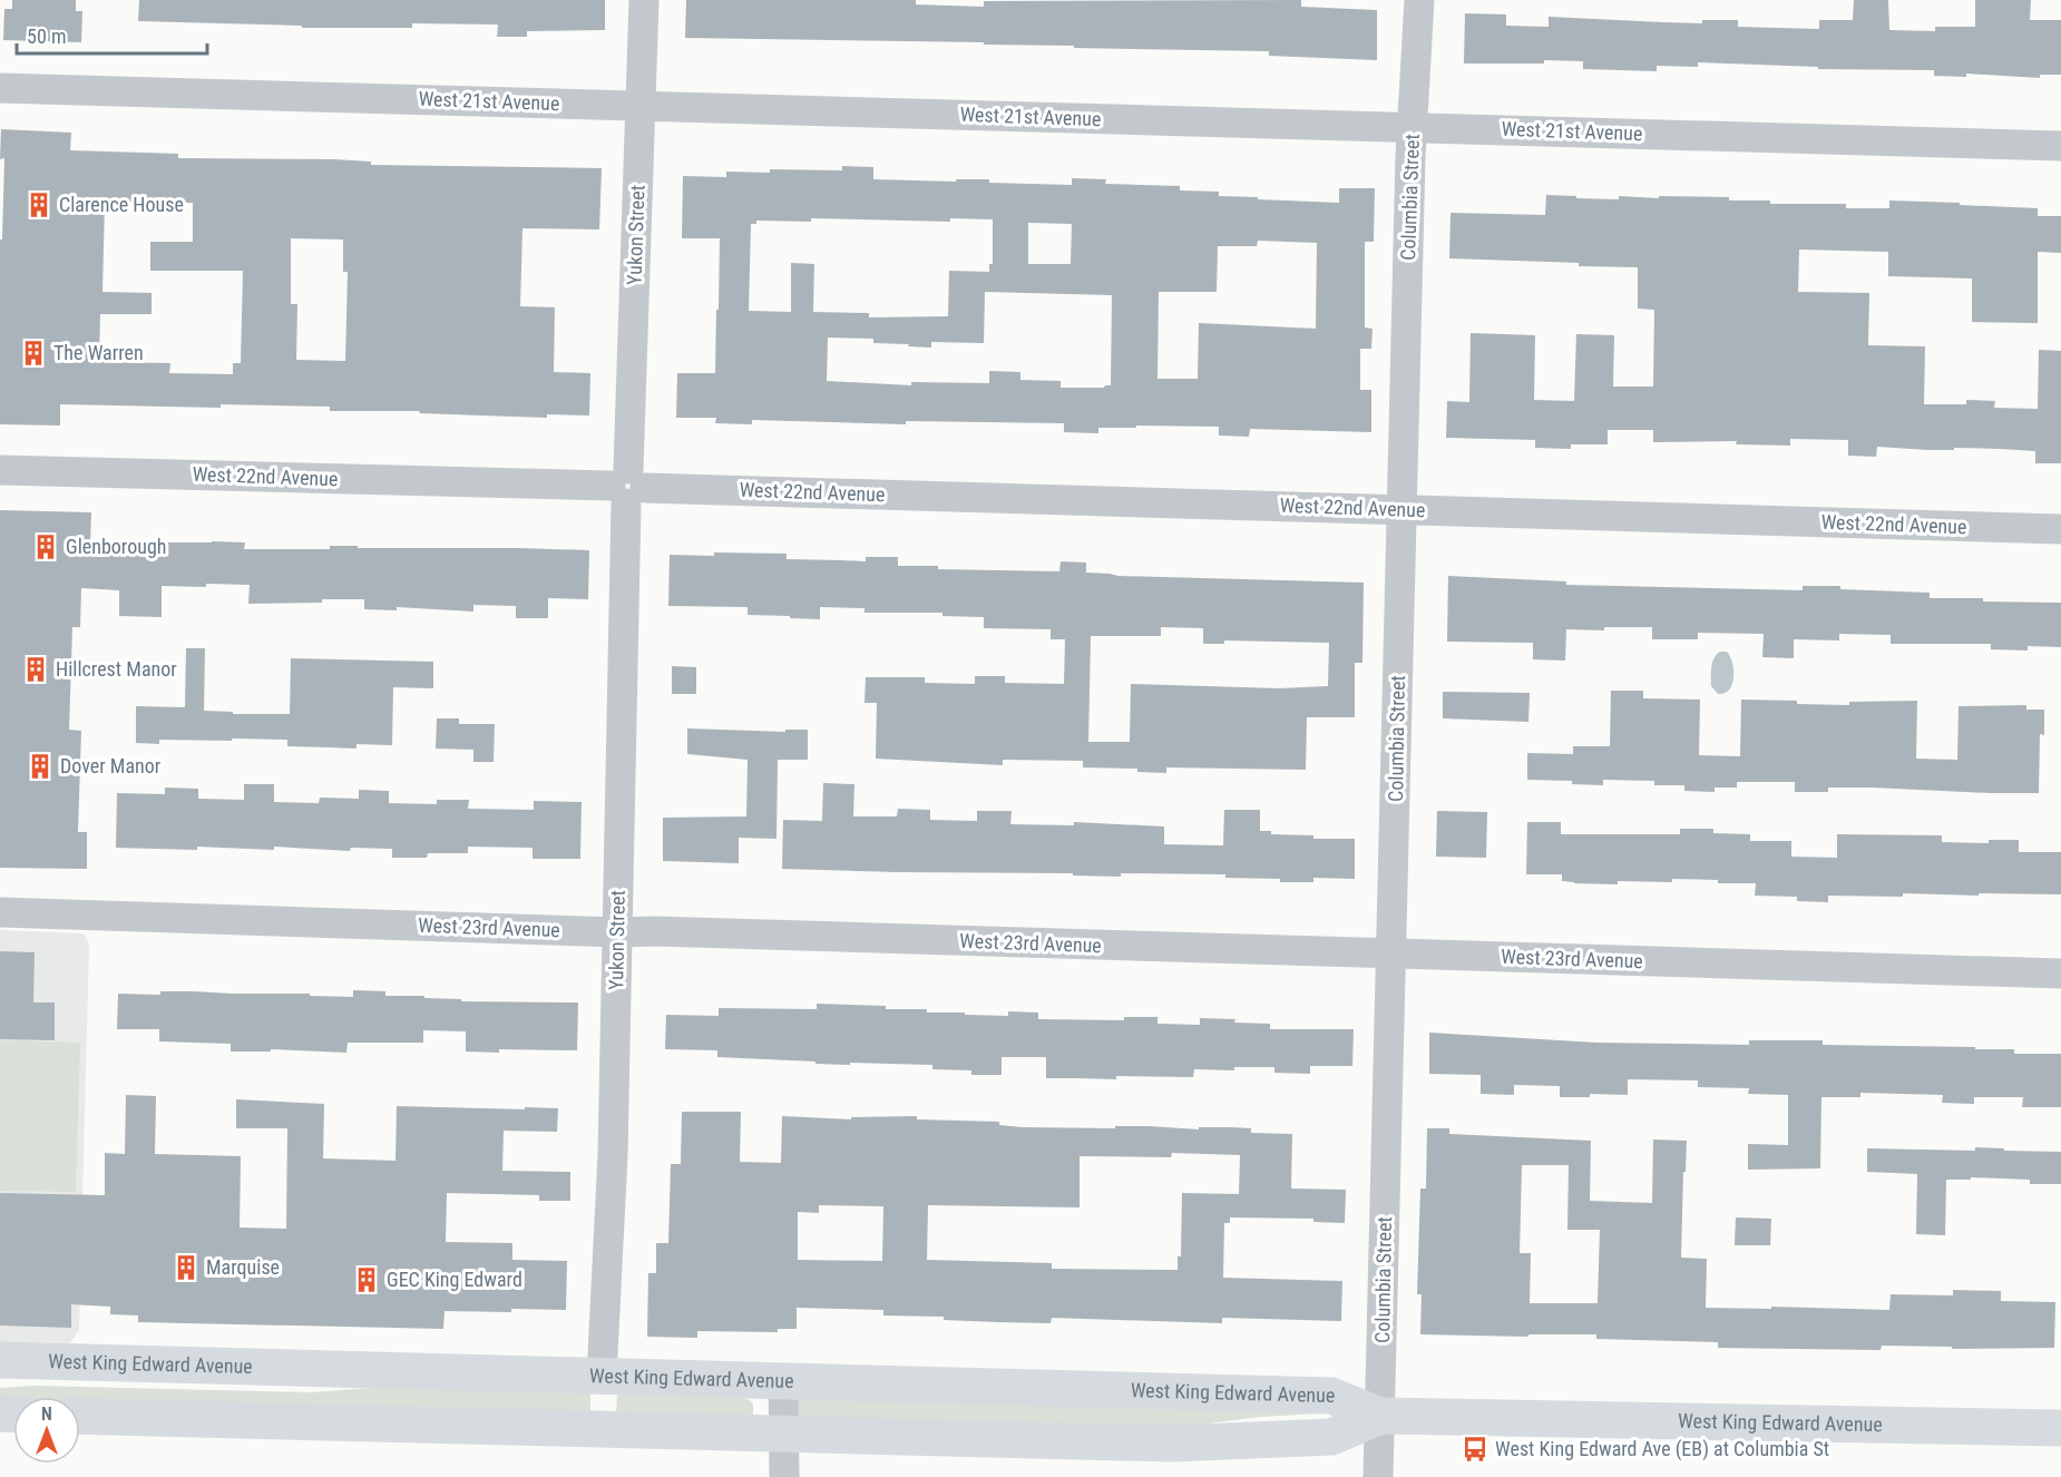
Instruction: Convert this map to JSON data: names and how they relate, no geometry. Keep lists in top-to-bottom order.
{
  "streets": {
    "main road": ["West King Edward Avenue"],
    "street": [
      "West 21st Avenue",
      "Columbia Street",
      "Yukon Street",
      "West 22nd Avenue",
      "West 23rd Avenue"
    ]
  },
  "crossings": [
    ["West 21st Avenue", "Columbia Street"],
    ["West 21st Avenue", "Yukon Street"],
    ["Columbia Street", "West 22nd Avenue"],
    ["Columbia Street", "West 23rd Avenue"],
    ["Columbia Street", "West King Edward Avenue"],
    ["Yukon Street", "West 22nd Avenue"],
    ["Yukon Street", "West 23rd Avenue"],
    ["Yukon Street", "West King Edward Avenue"]
  ],
  "places": {
    "building": [
      "Clarence House",
      "The Warren",
      "Glenborough",
      "Hillcrest Manor",
      "Dover Manor",
      "Marquise",
      "GEC King Edward"
    ],
    "bus stop": ["West King Edward Ave (EB) at Columbia St"]
  },
  "scale_bar": "50 m",
  "north": "top"
}
